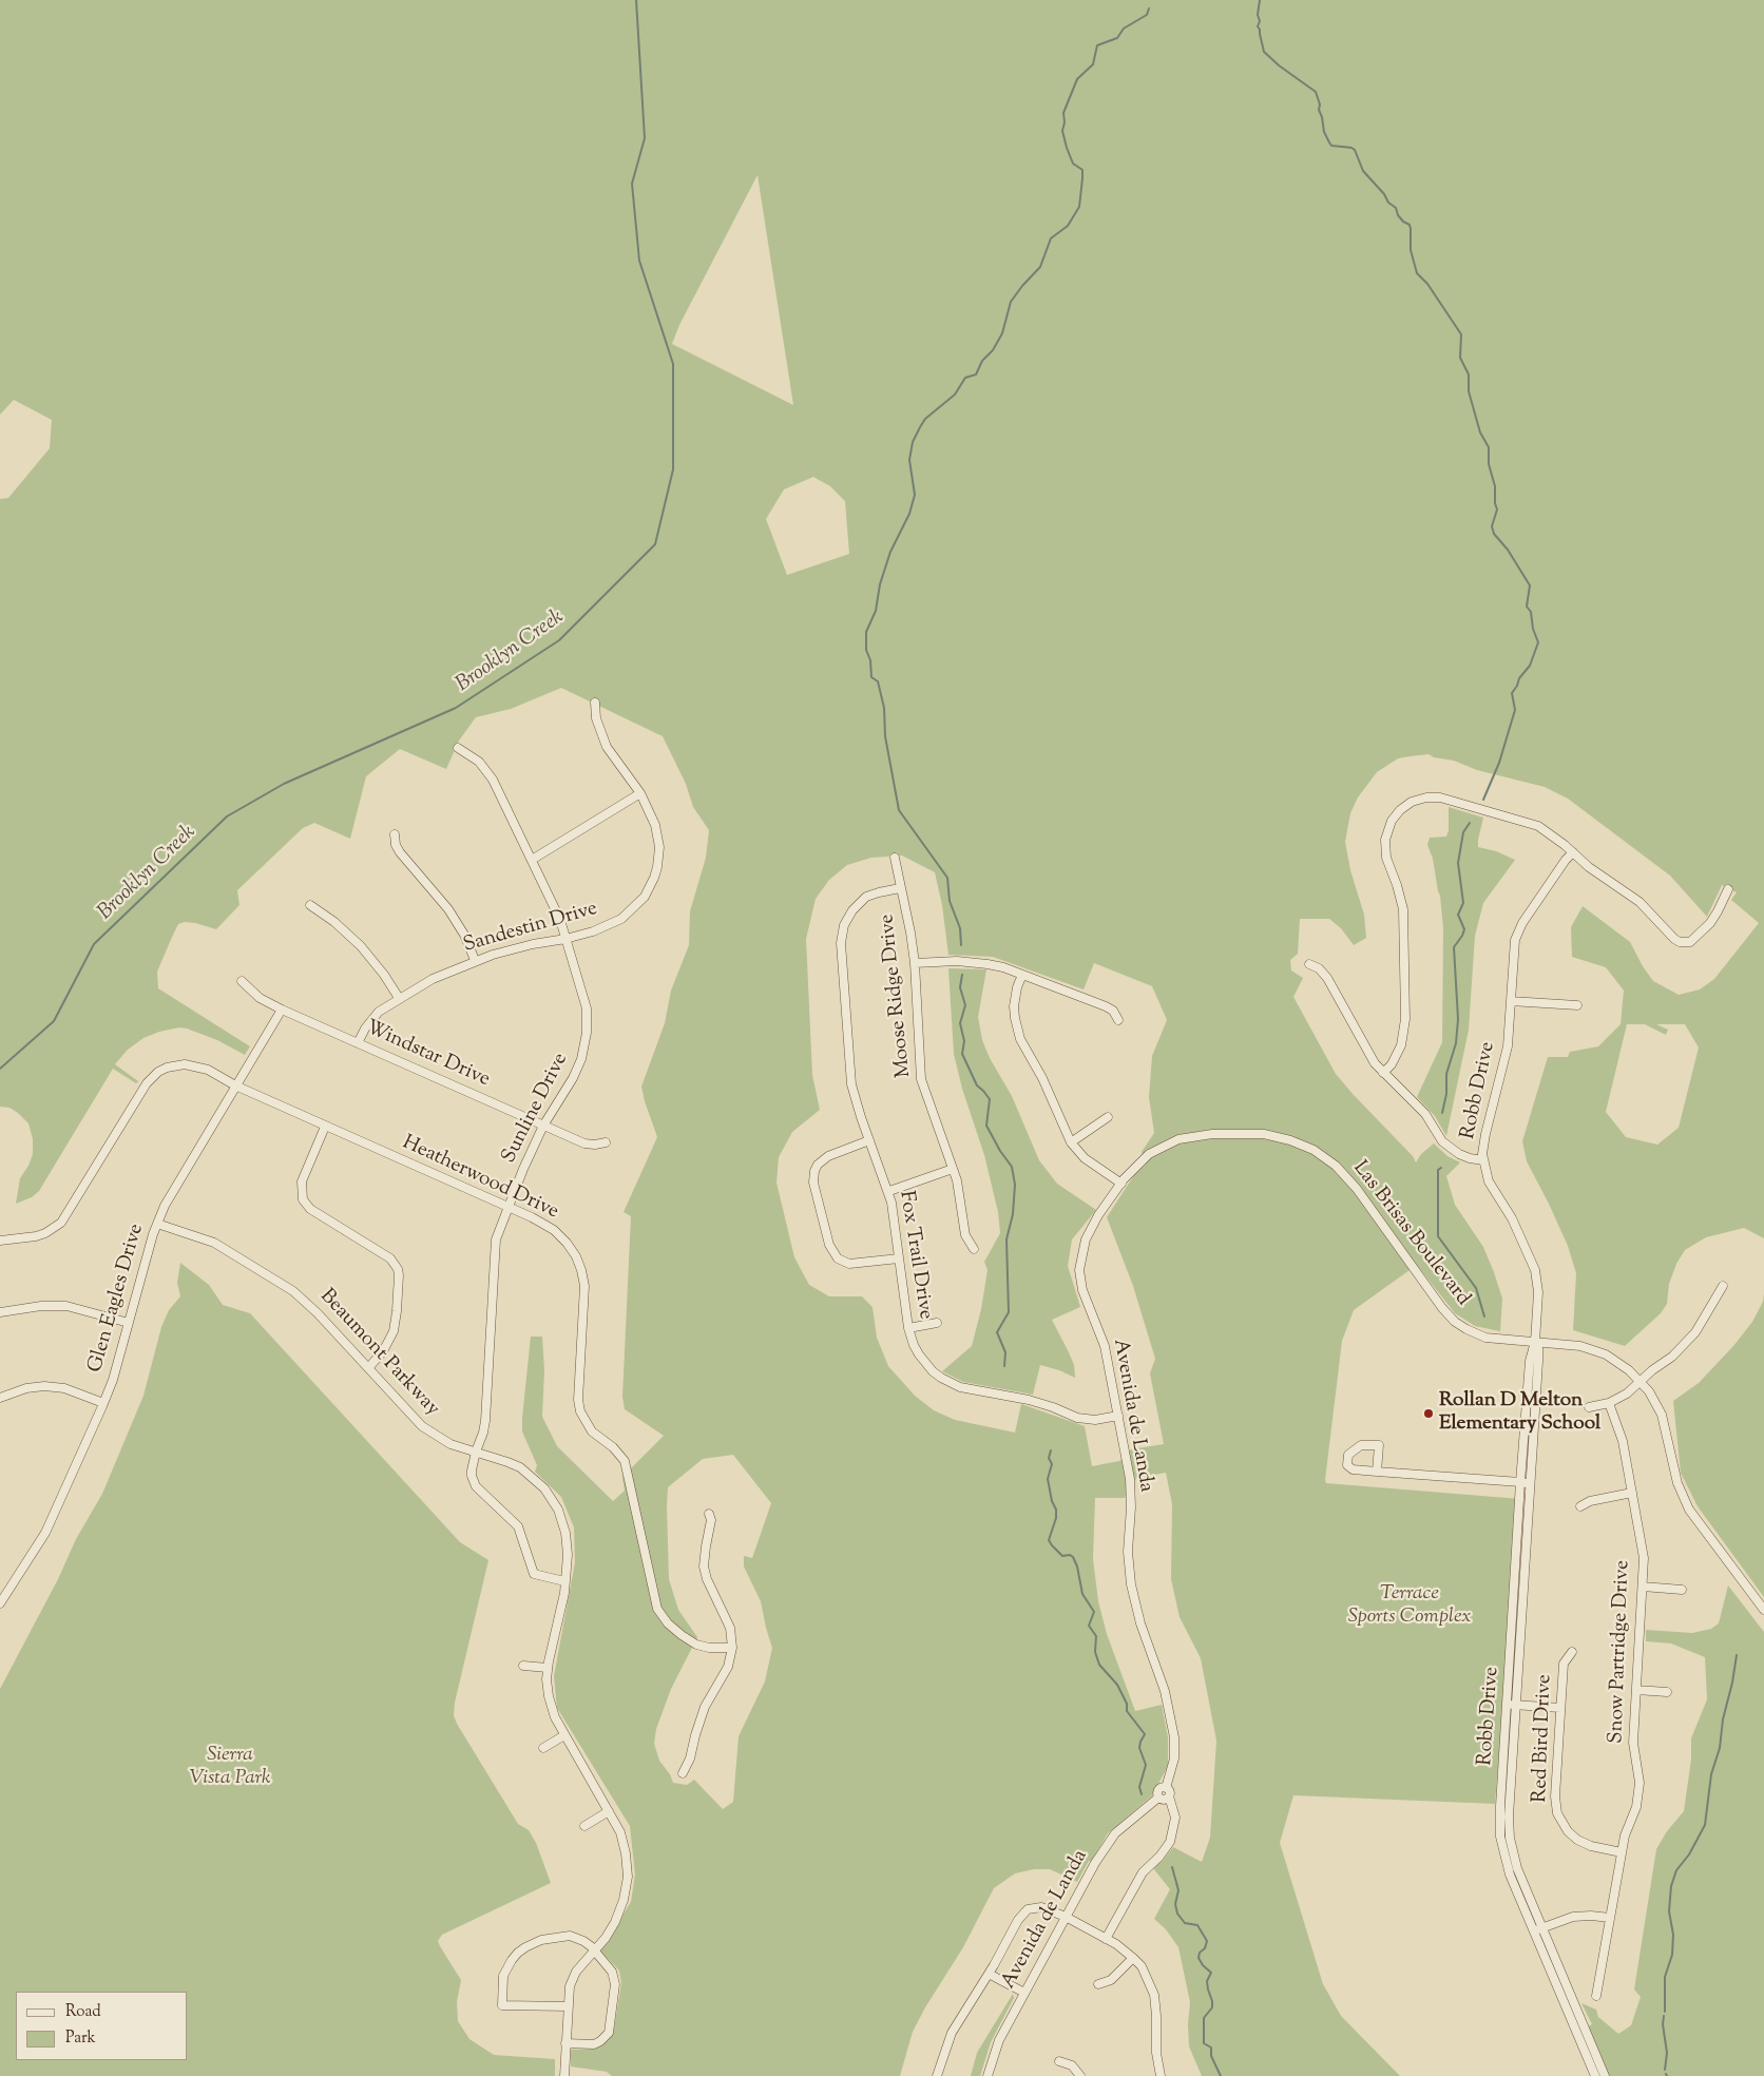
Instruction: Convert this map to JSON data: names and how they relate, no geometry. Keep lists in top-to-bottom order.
{
  "streets": {
    "street": [
      "Sandestin Drive",
      "Moose Ridge Drive",
      "Windstar Drive",
      "Robb Drive",
      "Sunline Drive",
      "Heatherwood Drive",
      "Las Brisas Boulevard",
      "Fox Trail Drive",
      "Glen Eagles Drive",
      "Beaumont Parkway",
      "Avenida de Landa",
      "Snow Partridge Drive",
      "Red Bird Drive"
    ]
  },
  "crossings": [
    ["Sandestin Drive", "Windstar Drive"],
    ["Sandestin Drive", "Sunline Drive"],
    ["Moose Ridge Drive", "Fox Trail Drive"],
    ["Windstar Drive", "Sunline Drive"],
    ["Windstar Drive", "Glen Eagles Drive"],
    ["Robb Drive", "Las Brisas Boulevard"],
    ["Sunline Drive", "Heatherwood Drive"],
    ["Sunline Drive", "Beaumont Parkway"],
    ["Heatherwood Drive", "Glen Eagles Drive"],
    ["Las Brisas Boulevard", "Avenida de Landa"],
    ["Fox Trail Drive", "Avenida de Landa"],
    ["Glen Eagles Drive", "Beaumont Parkway"],
    ["Snow Partridge Drive", "Red Bird Drive"]
  ],
  "water": ["Brooklyn Creek"],
  "parks": ["Terrace Sports Complex", "Sierra Vista Park"],
  "places": ["Rollan D Melton Elementary School"],
  "legend": ["Road", "Park"]
}
